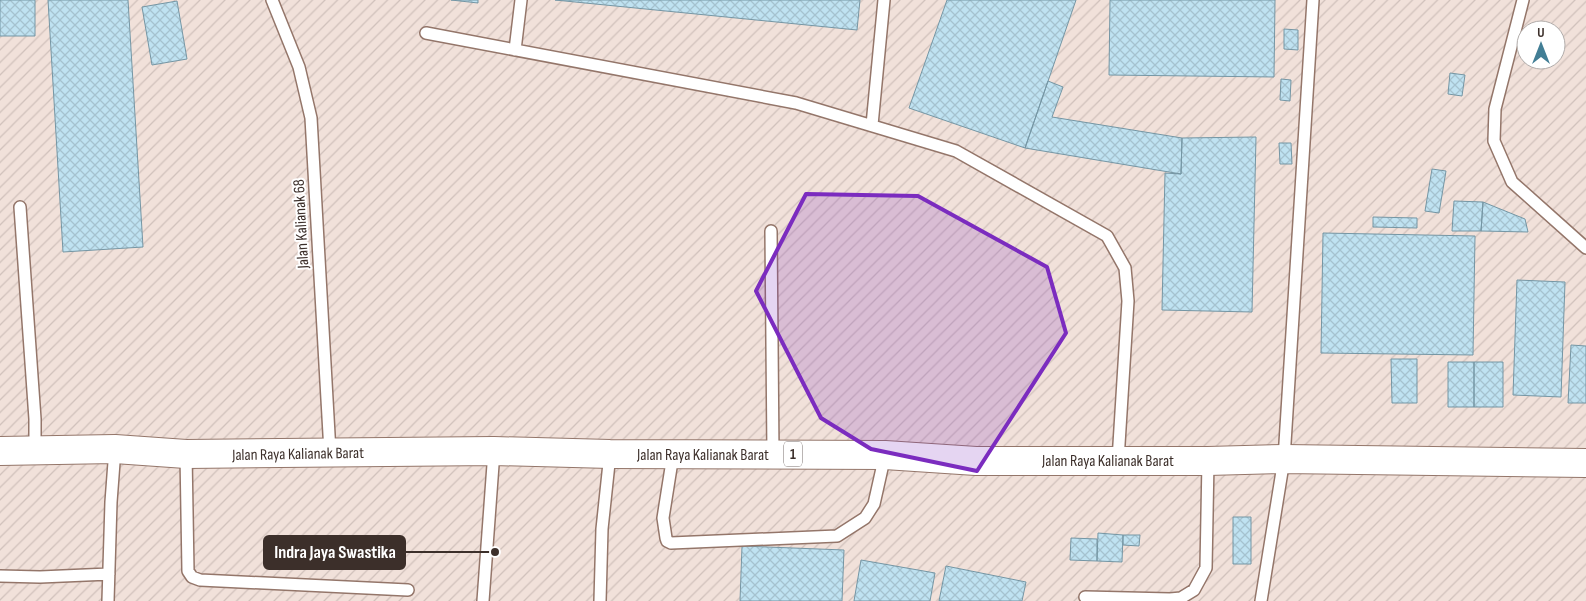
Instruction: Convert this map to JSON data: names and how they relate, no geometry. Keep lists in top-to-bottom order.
{
  "streets": {
    "highway": ["Jalan Raya Kalianak Barat", "1"],
    "lane": ["Jalan Kalianak 68"]
  },
  "crossings": [
    ["Jalan Kalianak 68", "Jalan Raya Kalianak Barat"]
  ],
  "places": ["Indra Jaya Swastika"],
  "north": "top"
}
